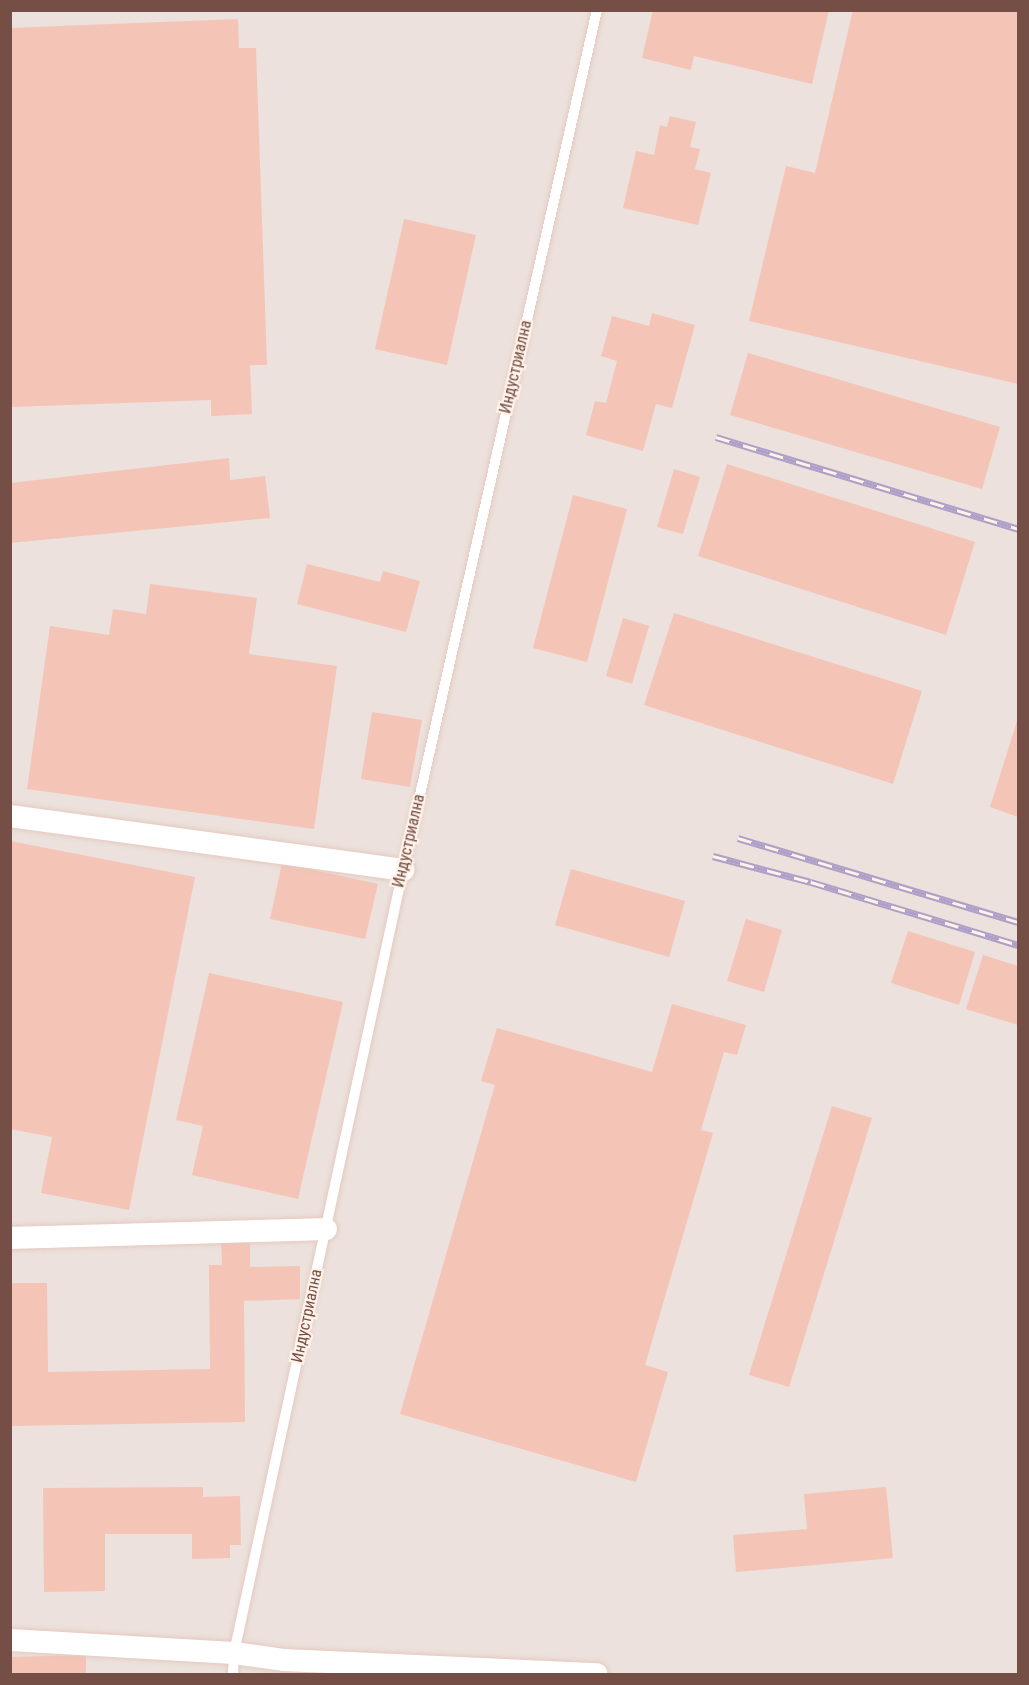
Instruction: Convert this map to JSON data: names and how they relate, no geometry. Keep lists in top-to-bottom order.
{
  "streets": {
    "lane": ["Индустриална"]
  }
}
